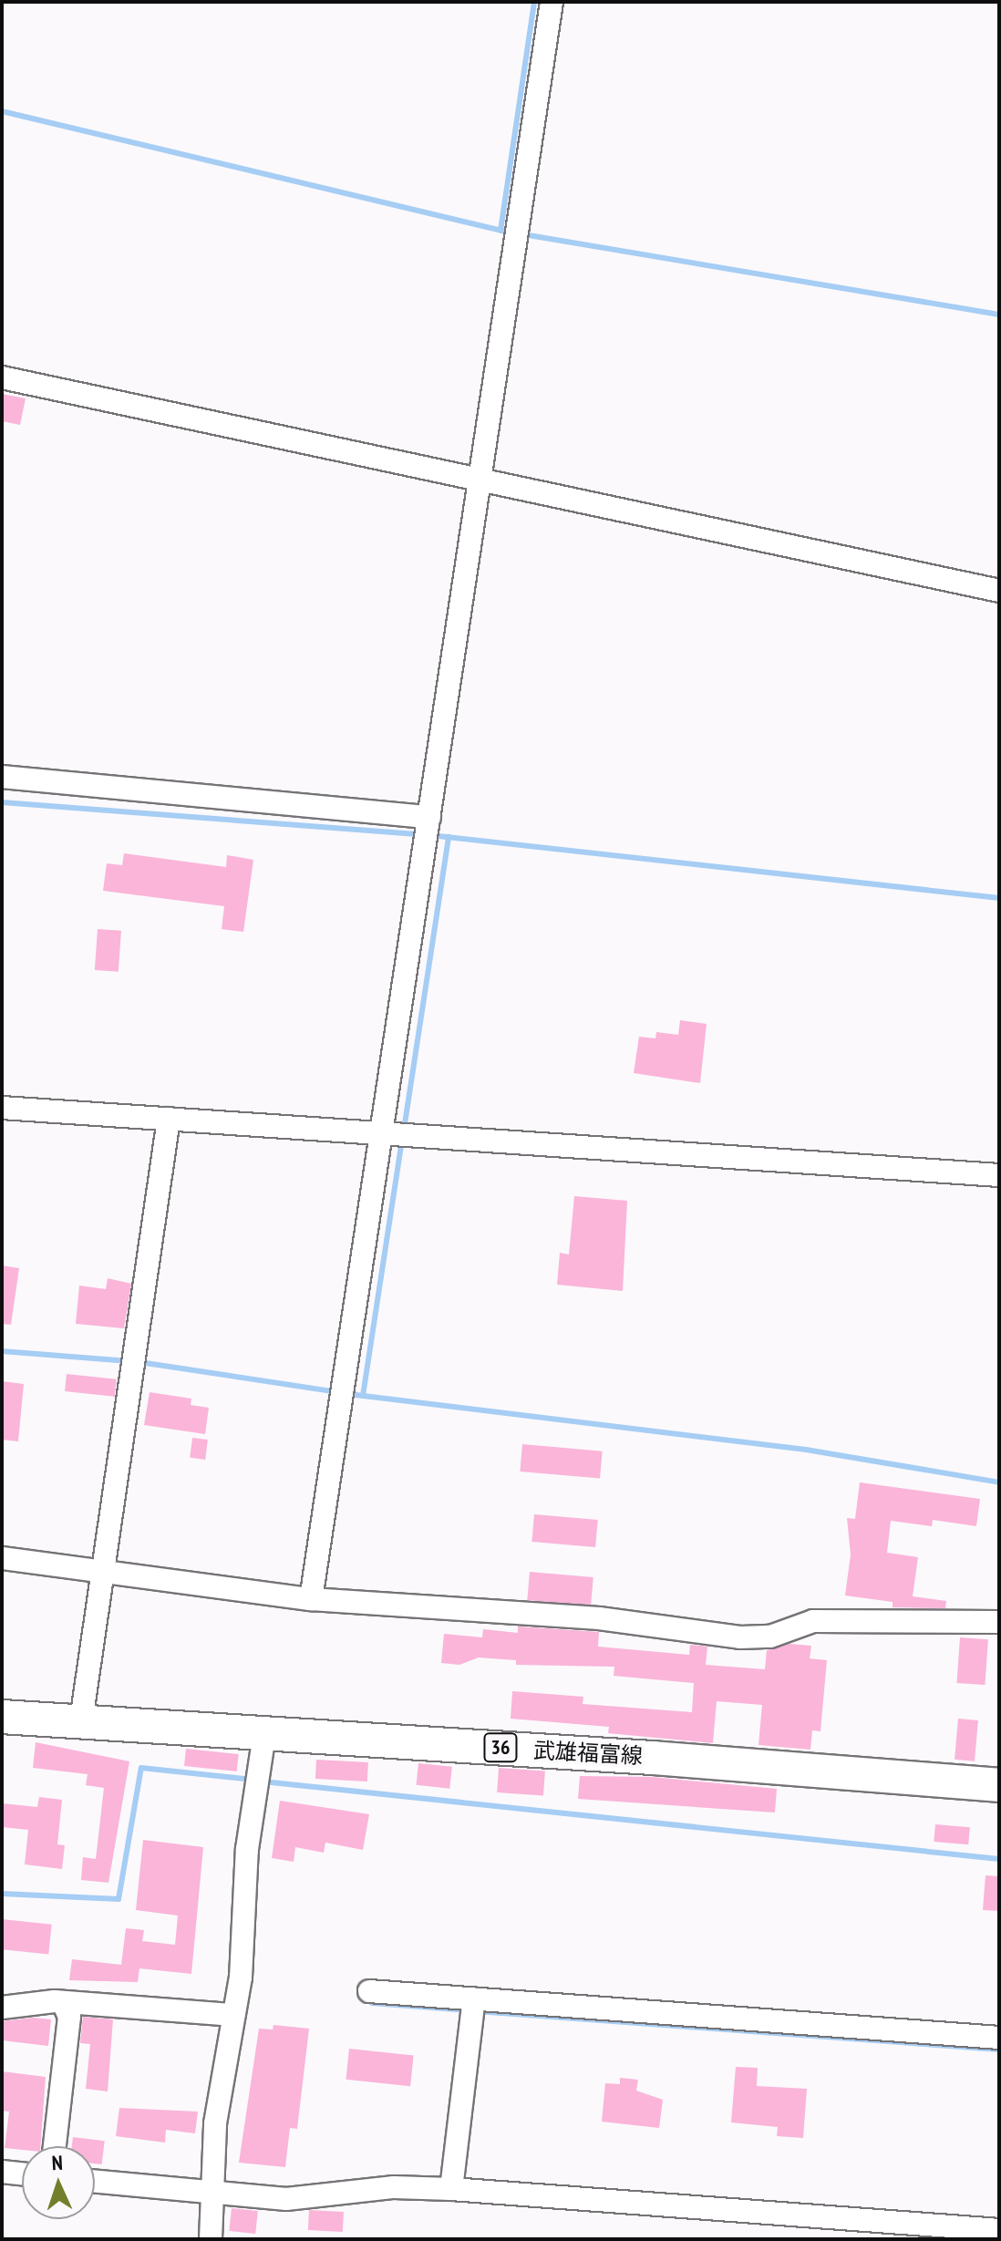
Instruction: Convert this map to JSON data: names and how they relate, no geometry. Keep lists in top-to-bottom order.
{
  "streets": {
    "main road": ["36", "武雄福富線"]
  },
  "north": "top"
}
